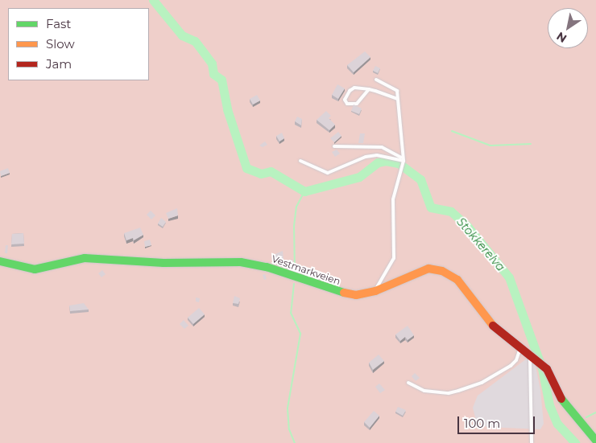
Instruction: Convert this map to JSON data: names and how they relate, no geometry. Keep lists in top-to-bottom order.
{
  "streets": {
    "street": ["Vestmarkveien"]
  },
  "water": ["Stokkerelva"],
  "legend": ["Fast", "Slow", "Jam"],
  "scale_bar": "100 m",
  "north": "bottom left"
}
